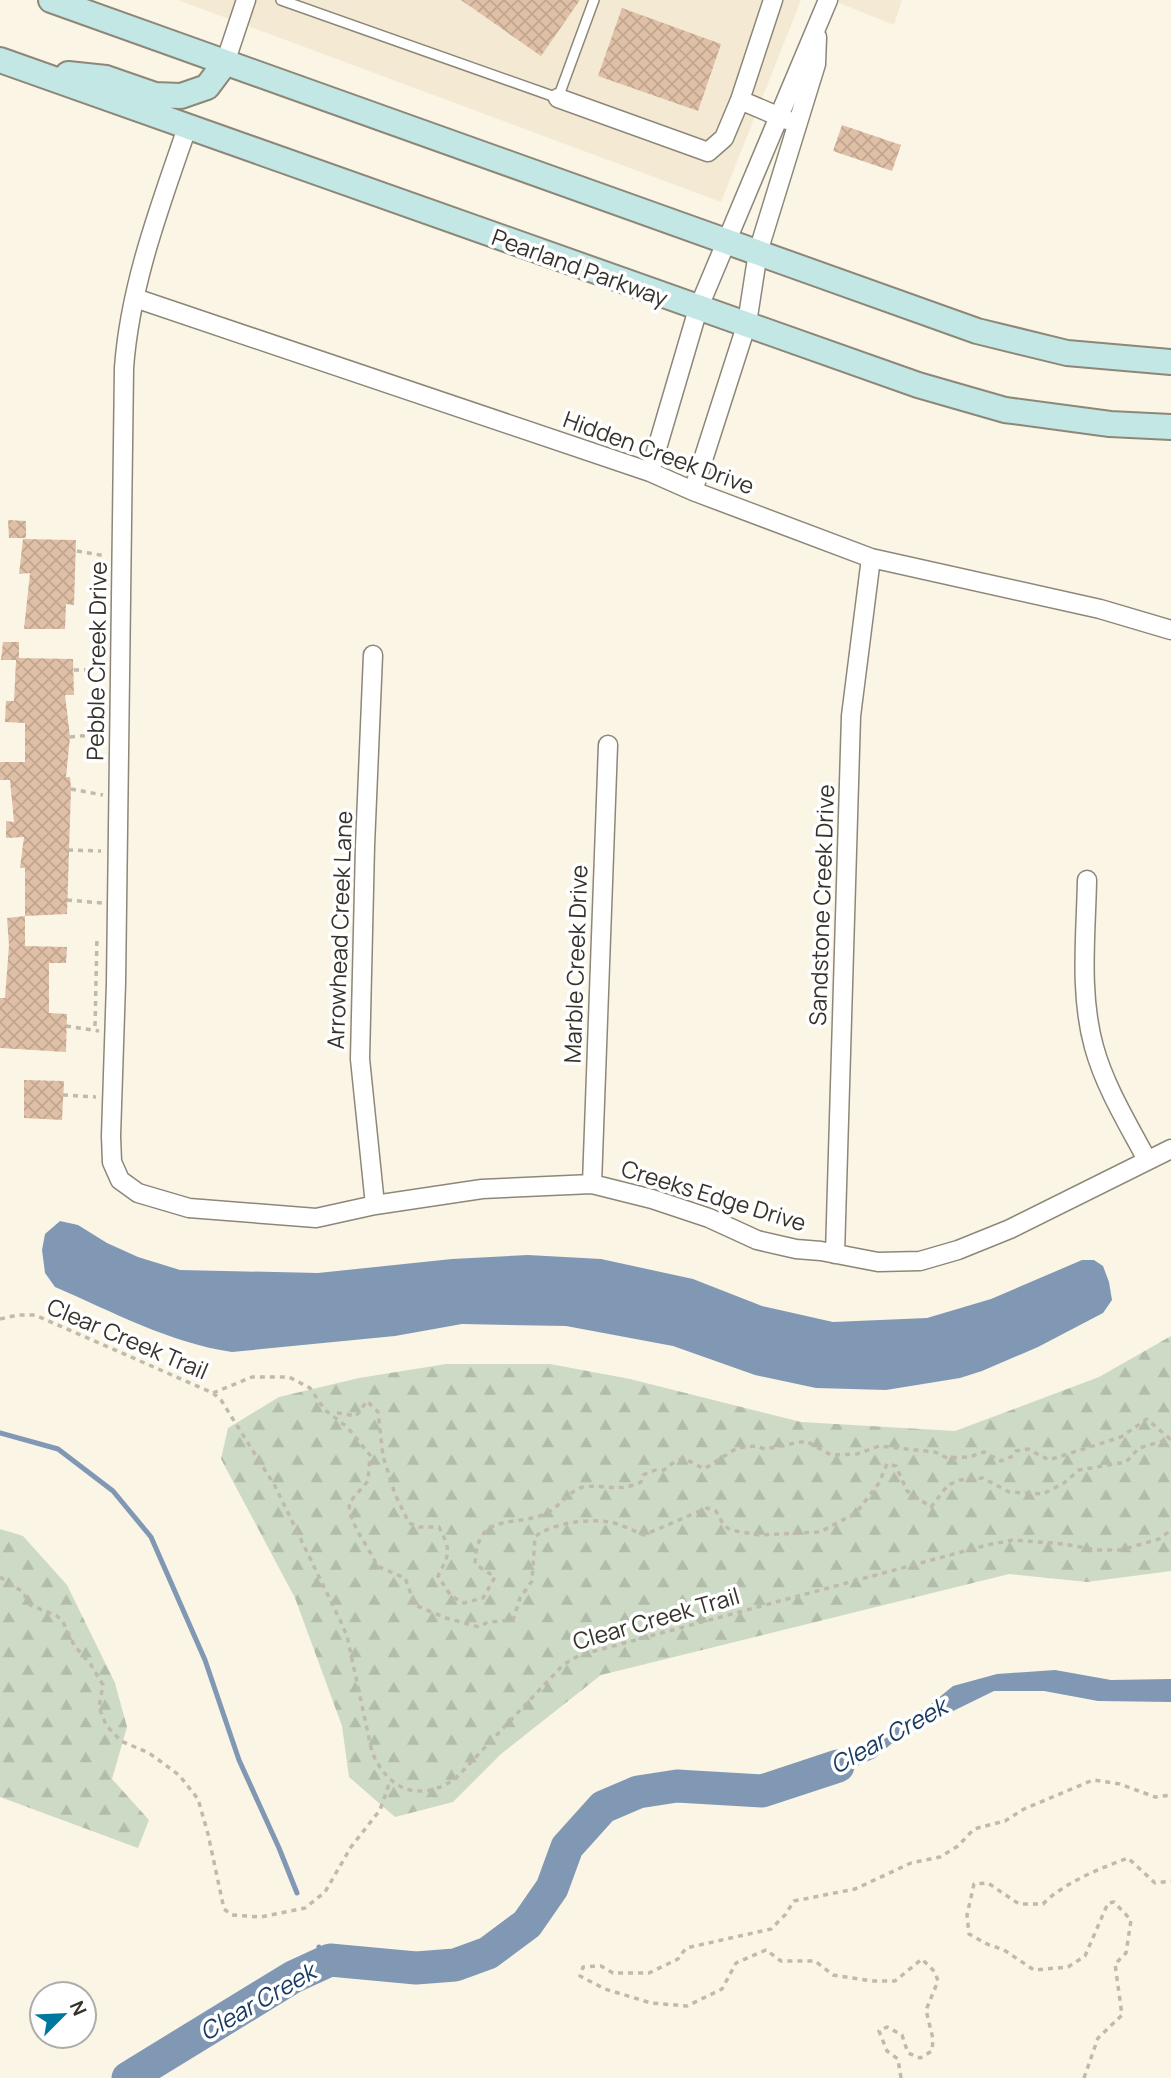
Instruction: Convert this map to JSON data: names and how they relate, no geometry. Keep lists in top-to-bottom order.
{
  "streets": {
    "main road": ["Pearland Parkway"],
    "street": [
      "Hidden Creek Drive",
      "Pebble Creek Drive",
      "Sandstone Creek Drive",
      "Arrowhead Creek Lane",
      "Marble Creek Drive",
      "Creeks Edge Drive"
    ],
    "path": ["Clear Creek Trail"]
  },
  "crossings": [
    ["Pearland Parkway", "Pebble Creek Drive"],
    ["Hidden Creek Drive", "Pebble Creek Drive"],
    ["Hidden Creek Drive", "Sandstone Creek Drive"],
    ["Pebble Creek Drive", "Creeks Edge Drive"],
    ["Sandstone Creek Drive", "Creeks Edge Drive"],
    ["Arrowhead Creek Lane", "Creeks Edge Drive"],
    ["Marble Creek Drive", "Creeks Edge Drive"]
  ],
  "water": ["Clear Creek"],
  "north": "top right"
}
